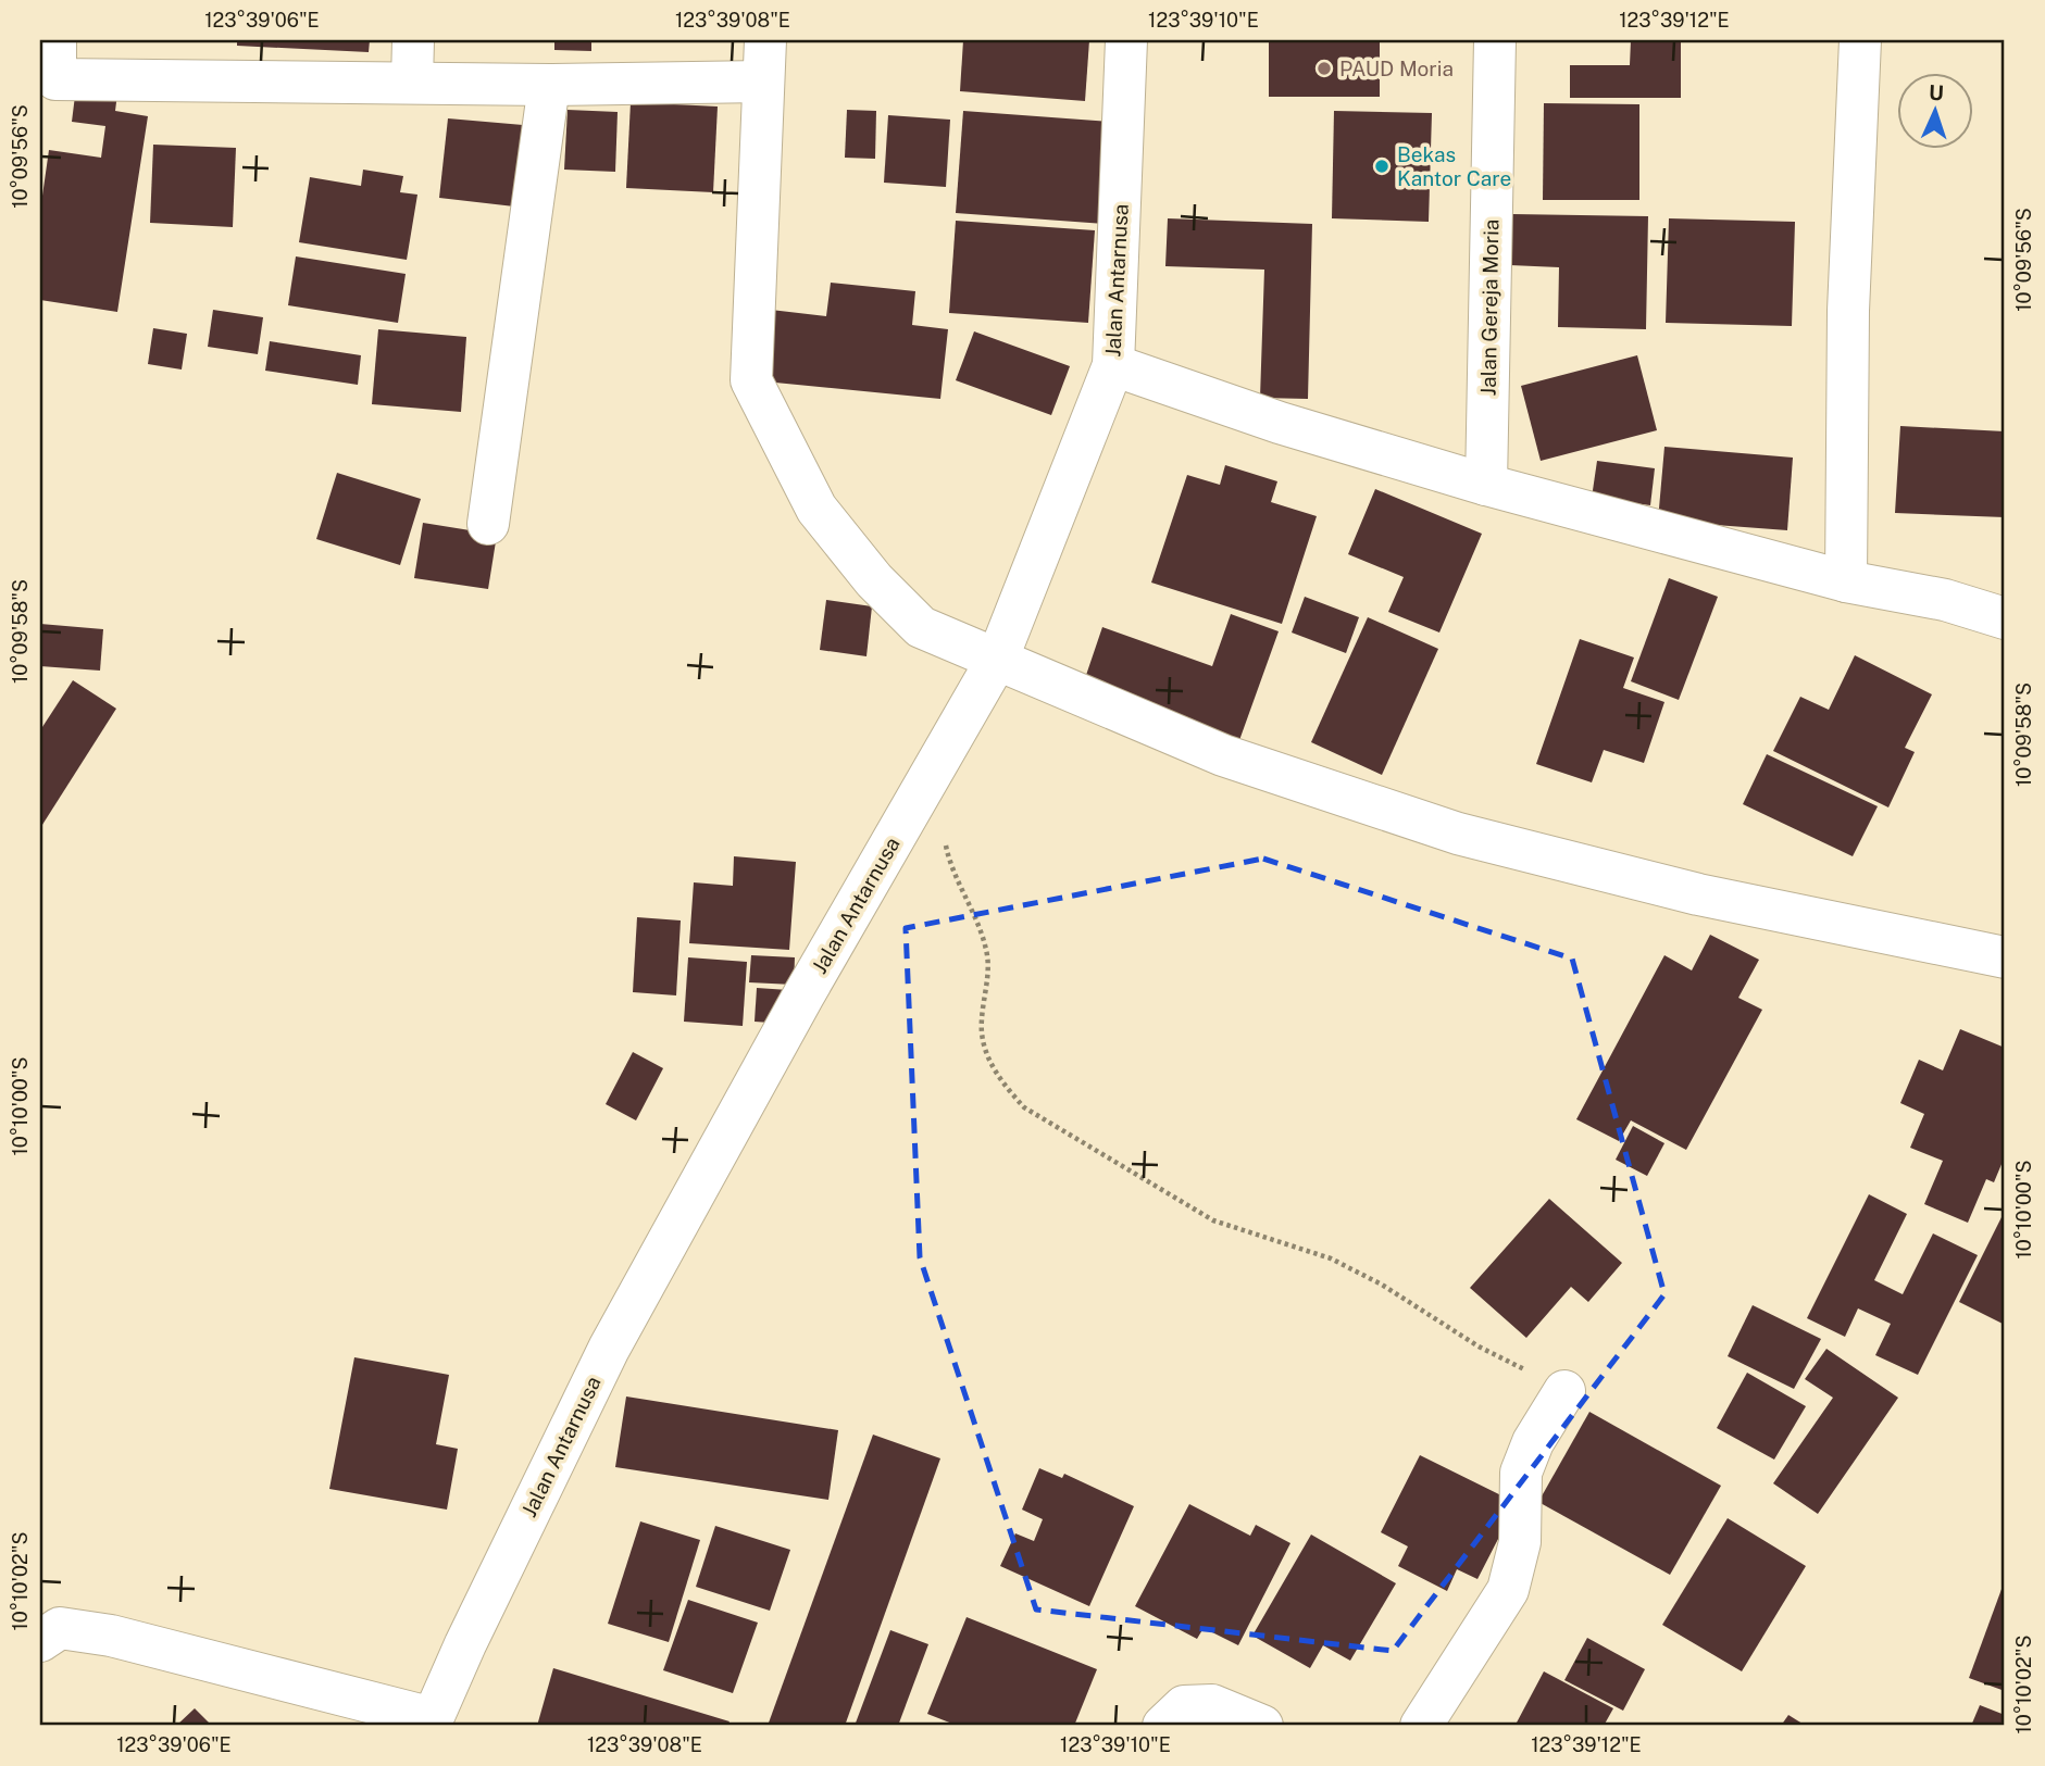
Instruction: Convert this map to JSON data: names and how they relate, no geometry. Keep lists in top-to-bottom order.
{
  "streets": {
    "street": ["Jalan Antarnusa", "Jalan Gereja Moria"]
  },
  "places": ["PAUD Moria", "Bekas Kantor Care"],
  "north": "top",
  "coordinates": [
    "123°39'06\"E",
    "123°39'08\"E",
    "123°39'10\"E",
    "123°39'12\"E",
    "10°09'56\"S",
    "10°09'58\"S",
    "10°10'00\"S",
    "10°10'02\"S"
  ]
}
